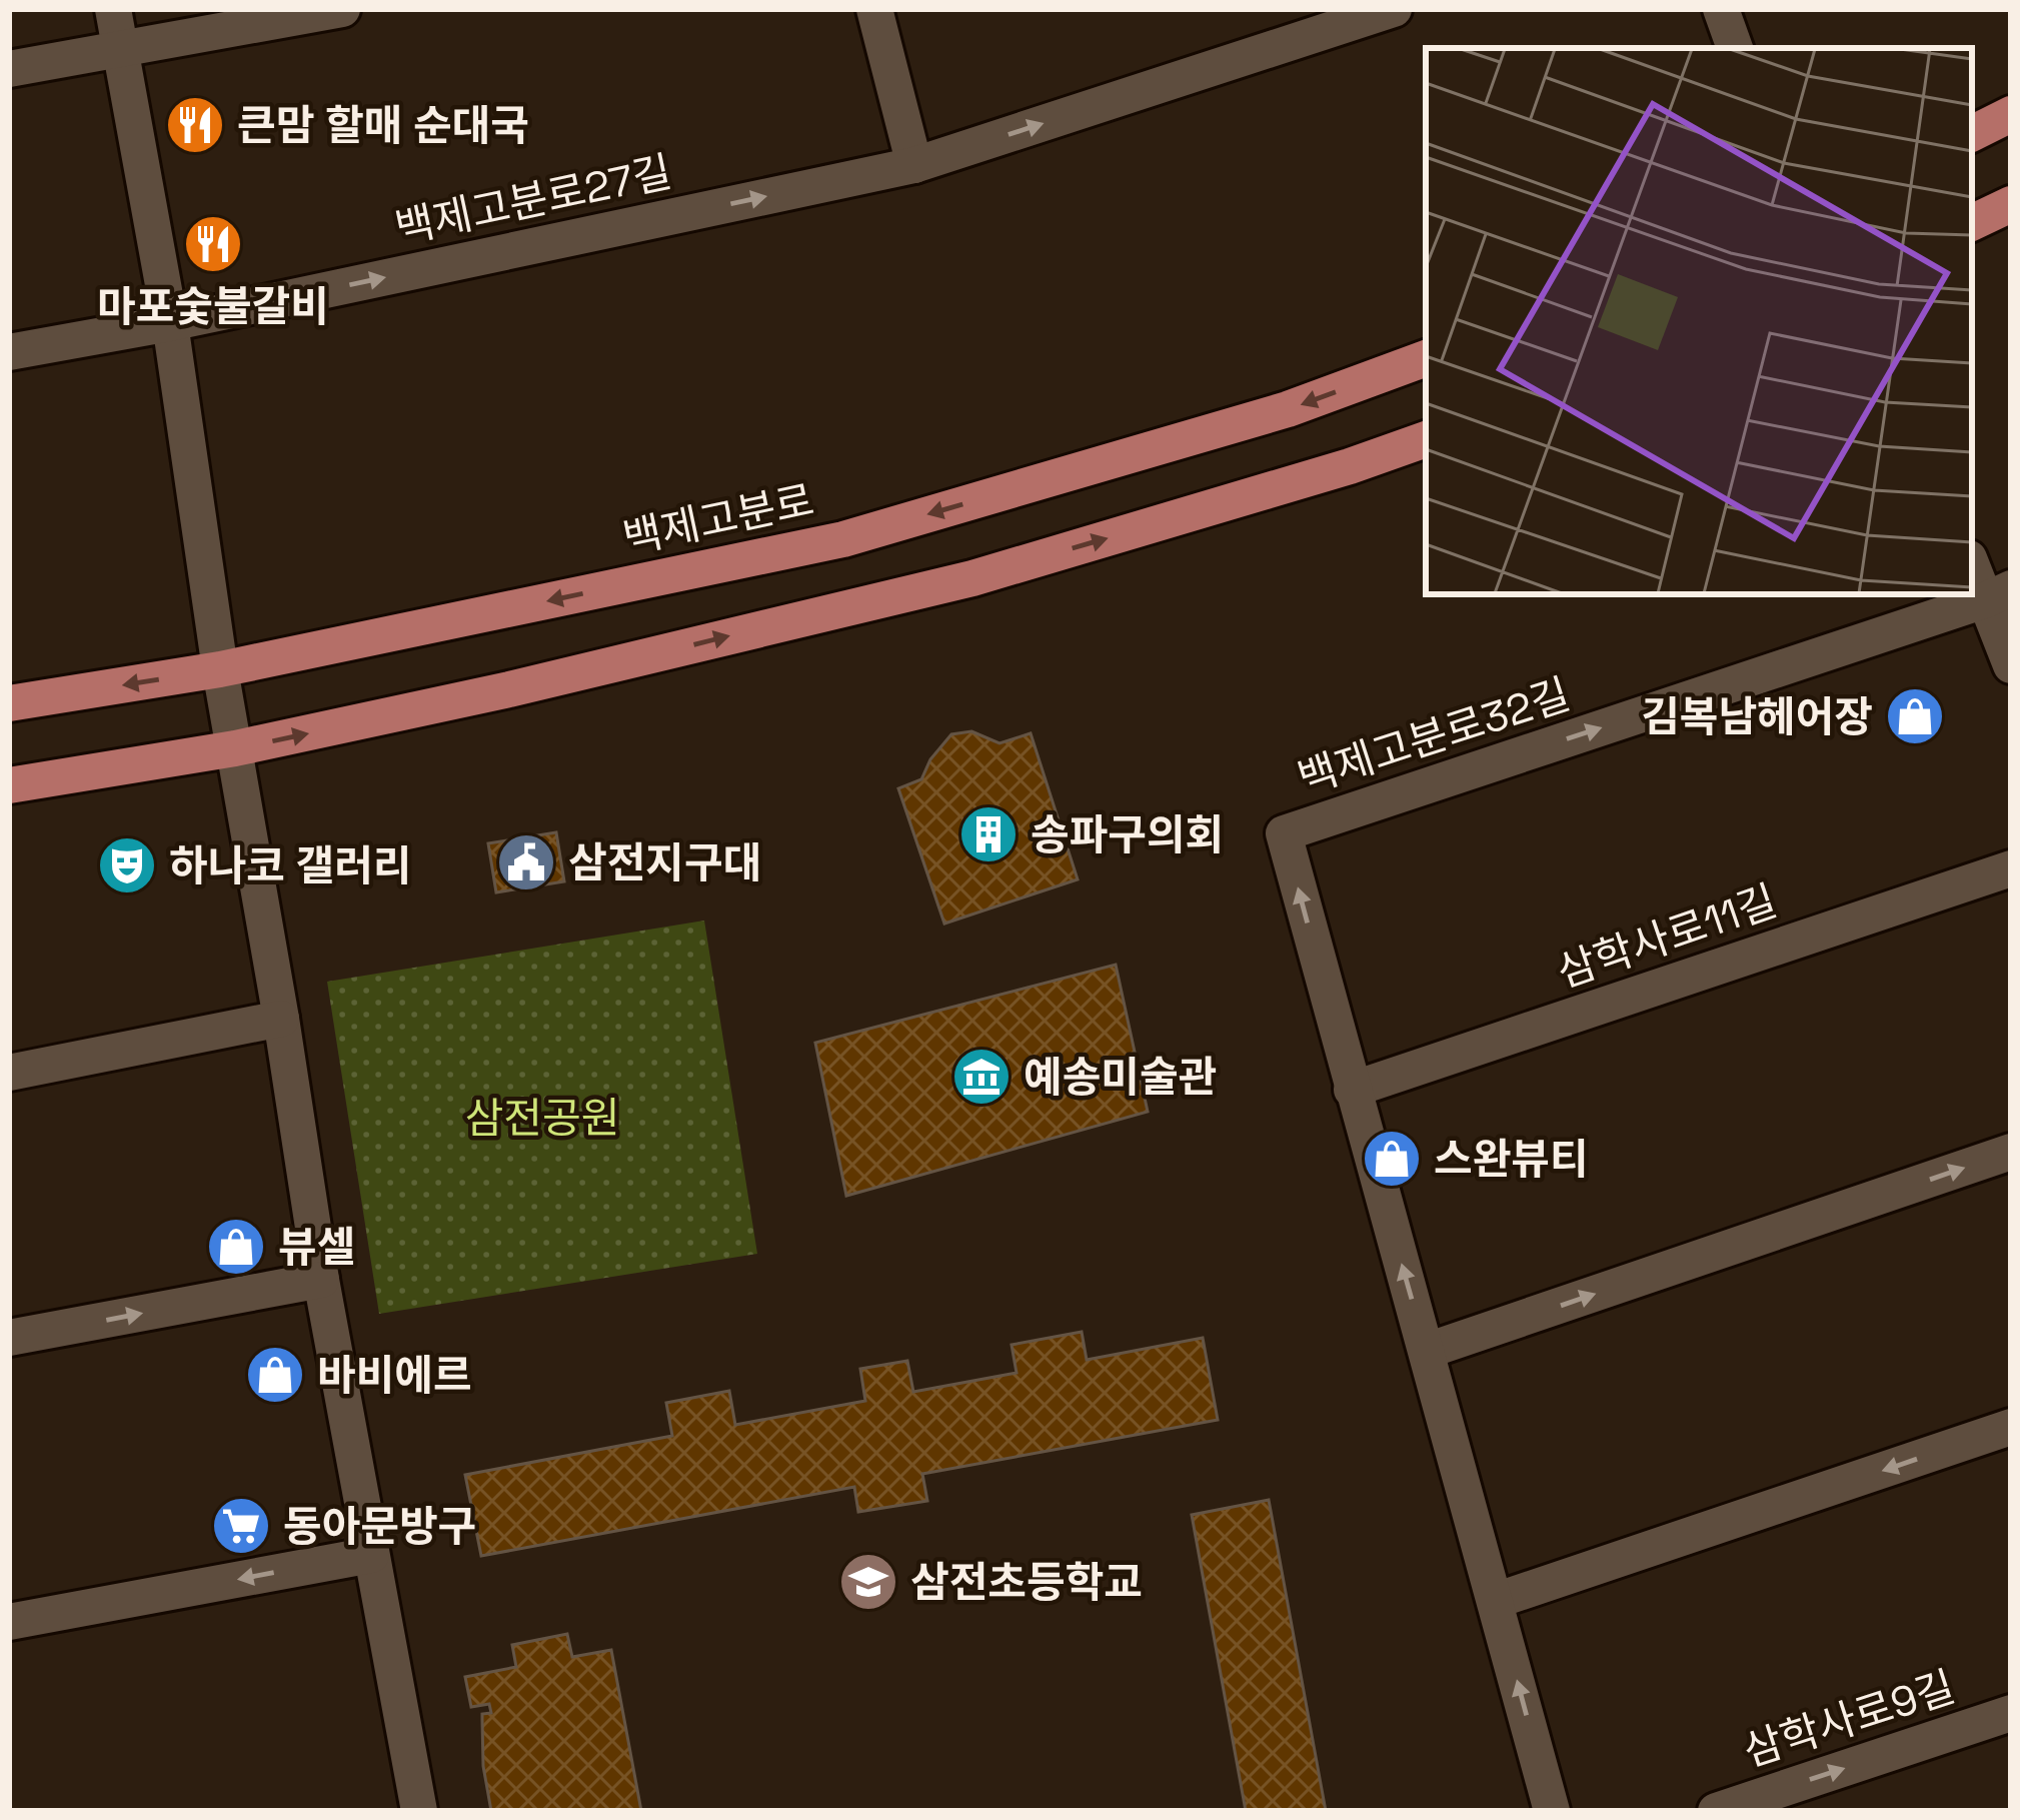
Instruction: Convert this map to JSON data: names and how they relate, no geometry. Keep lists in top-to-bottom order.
{
  "streets": {
    "main road": ["백제고분로"],
    "street": [
      "백제고분로27길",
      "백제고분로32길",
      "삼학사로11길",
      "삼학사로9길"
    ]
  },
  "crossings": [
    ["백제고분로32길", "삼학사로11길"]
  ],
  "one_way": ["백제고분로27길"],
  "parks": ["삼전공원"],
  "places": {
    "restaurant": ["큰맘 할매 순대국", "마포숯불갈비"],
    "shop": [
      "김복남헤어장",
      "스완뷰티",
      "뷰셀",
      "바비에르"
    ],
    "building": ["송파구의회"],
    "public building": ["삼전지구대"],
    "theatre": ["하나코 갤러리"],
    "museum": ["예송미술관"],
    "supermarket": ["동아문방구"],
    "school or university": ["삼전초등학교"]
  }
}
